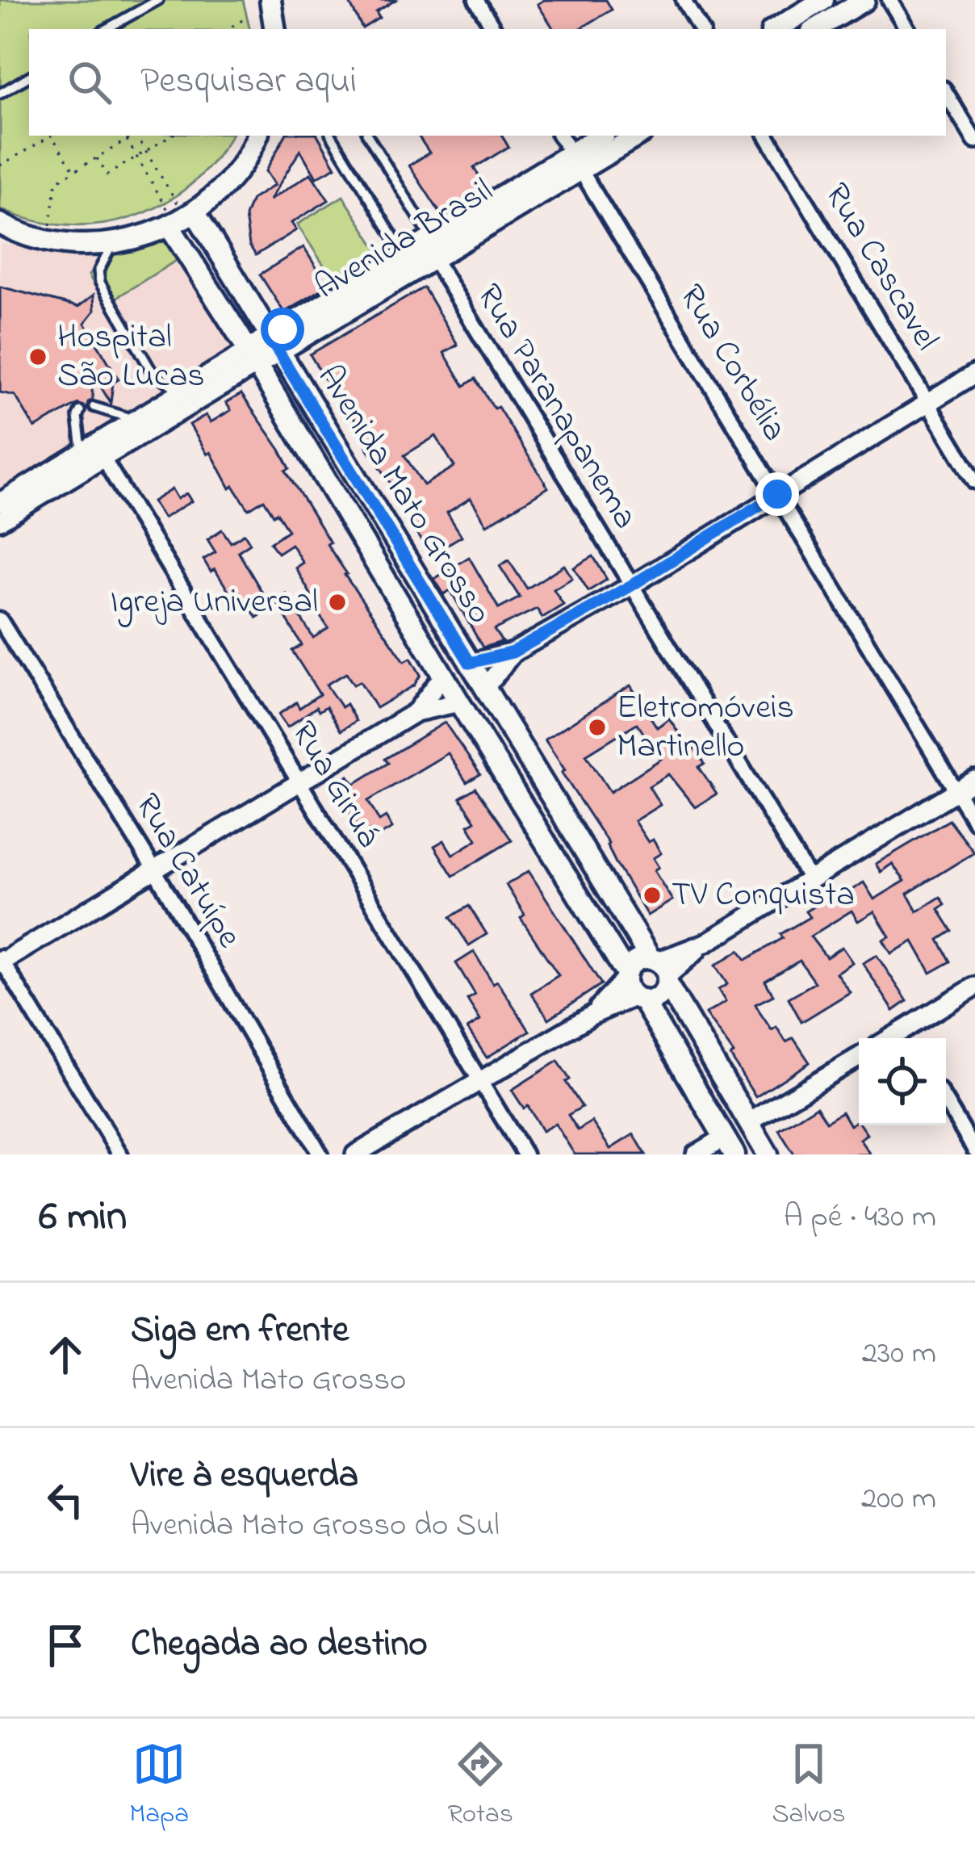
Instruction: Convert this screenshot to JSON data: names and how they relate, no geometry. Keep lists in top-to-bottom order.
{
  "streets": {
    "main road": ["Avenida Brasil", "Avenida Mato Grosso"],
    "street": [
      "Rua Cascavel",
      "Rua Corbélia",
      "Rua Paranapanema",
      "Rua Giruá",
      "Rua Catuípe"
    ]
  },
  "crossings": [
    ["Avenida Brasil", "Rua Corbélia"],
    ["Avenida Brasil", "Rua Paranapanema"],
    ["Avenida Brasil", "Avenida Mato Grosso"],
    ["Avenida Brasil", "Rua Giruá"]
  ],
  "places": [
    "Hospital São Lucas",
    "Igreja Universal",
    "Eletromóveis Martinello",
    "TV Conquista"
  ],
  "page": {
    "search": "Pesquisar aqui",
    "heading": ["6 min", "A pé · 430 m"],
    "list": [
      ["Siga em frente", "Avenida Mato Grosso", "230 m"],
      ["Vire à esquerda", "Avenida Mato Grosso do Sul", "200 m"],
      "Chegada ao destino"
    ],
    "nav": ["Mapa", "Rotas", "Salvos"]
  }
}
